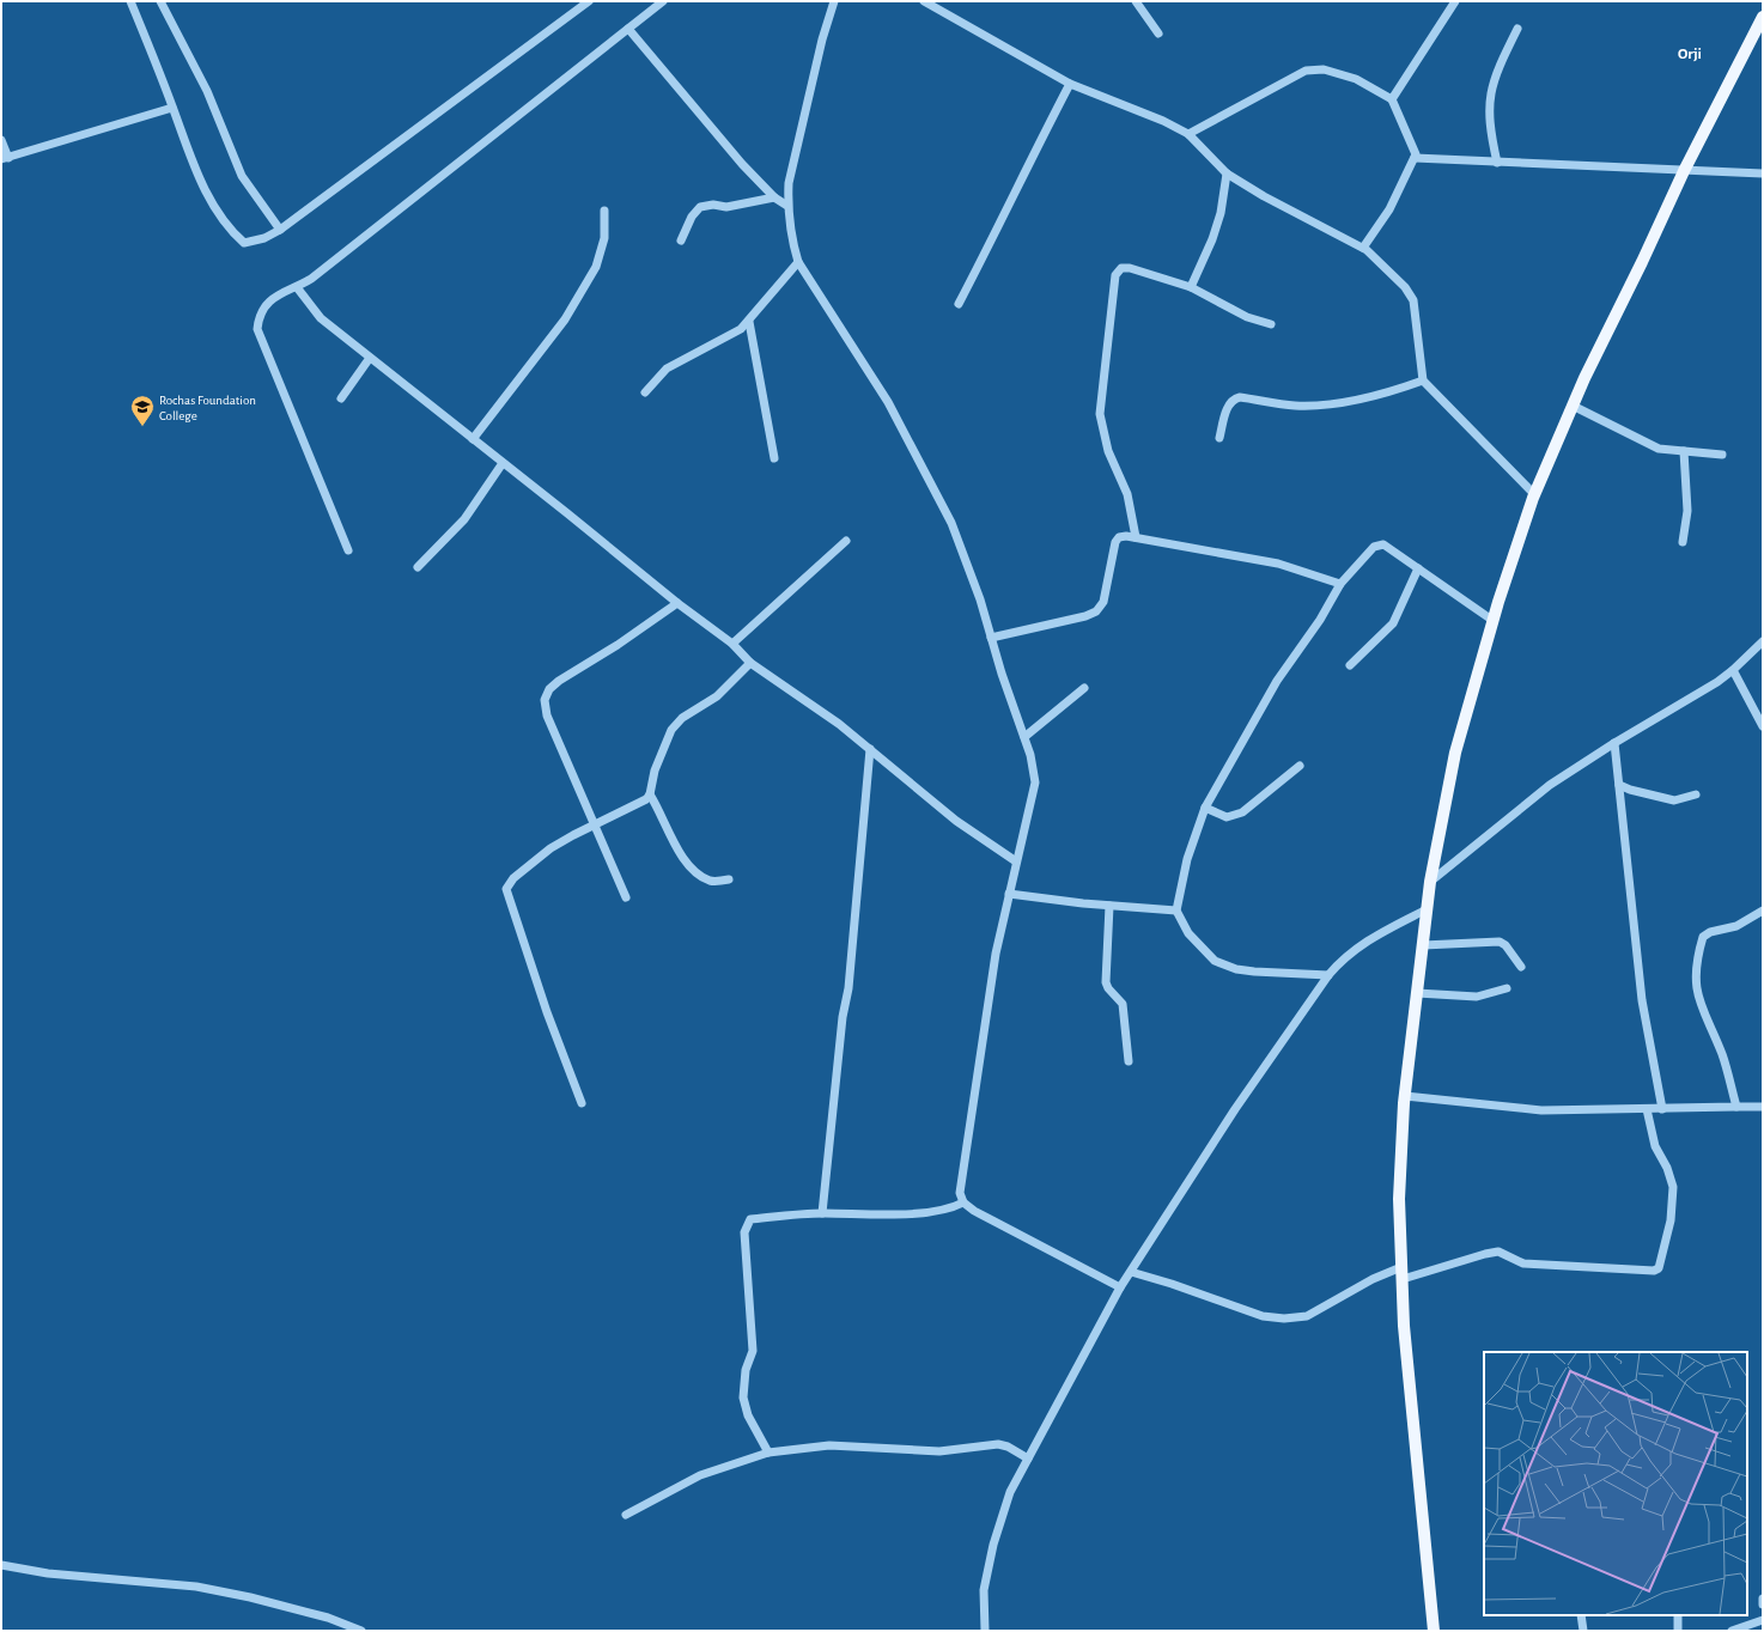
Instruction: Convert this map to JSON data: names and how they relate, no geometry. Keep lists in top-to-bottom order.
{
  "districts": ["Orji"],
  "places": {
    "school or university": ["Rochas Foundation College"]
  }
}
